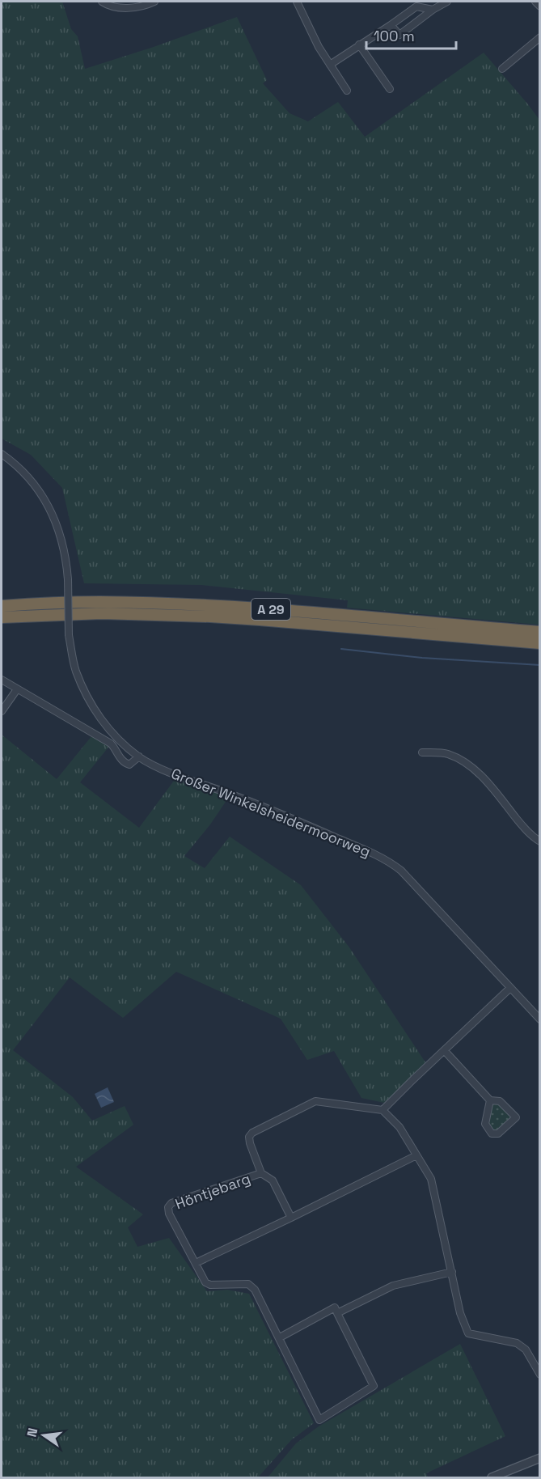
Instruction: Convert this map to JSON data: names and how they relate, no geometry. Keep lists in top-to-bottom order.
{
  "streets": {
    "highway": ["A 29"],
    "street": ["Großer Winkelsheidermoorweg", "Höntjebarg"]
  },
  "scale_bar": "100 m",
  "north": "left"
}
